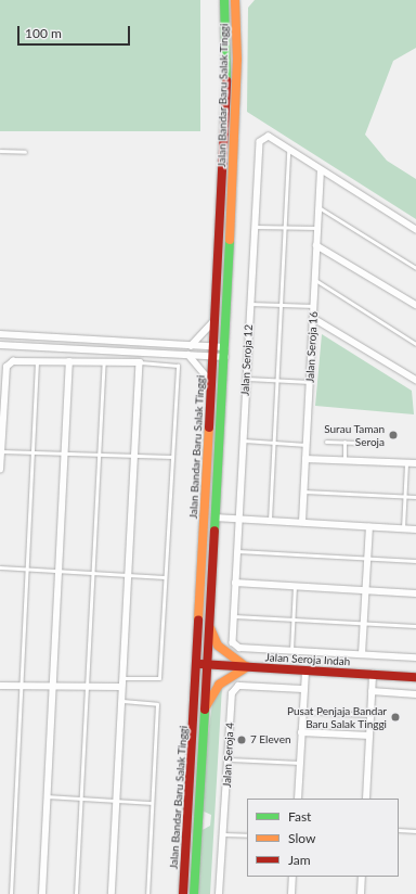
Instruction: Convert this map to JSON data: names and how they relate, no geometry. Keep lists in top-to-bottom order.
{
  "streets": {
    "main road": ["Jalan Bandar Baru Salak Tinggi", "Jalan Seroja Indah"],
    "street": ["Jalan Seroja 16", "Jalan Seroja 12", "Jalan Seroja 4"]
  },
  "crossings": [
    ["Jalan Bandar Baru Salak Tinggi", "Jalan Seroja Indah"],
    ["Jalan Seroja 16", "Jalan Seroja 12"]
  ],
  "places": ["Surau Taman Seroja", "Pusat Penjaja Bandar Baru Salak Tinggi", "7 Eleven"],
  "legend": ["Fast", "Slow", "Jam"],
  "scale_bar": "100 m"
}
